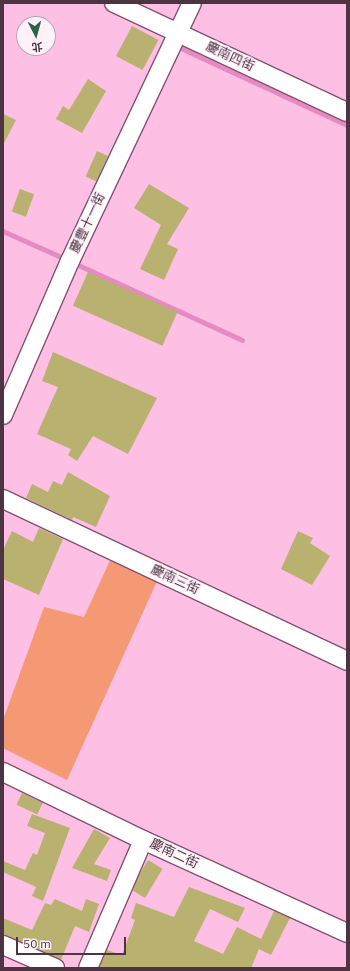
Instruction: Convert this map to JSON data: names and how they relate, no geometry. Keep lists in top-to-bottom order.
{
  "streets": {
    "street": [
      "慶南四街",
      "慶豐十一街",
      "慶南三街",
      "慶南二街"
    ]
  },
  "crossings": [
    ["慶南四街", "慶豐十一街"]
  ],
  "scale_bar": "50 m",
  "north": "bottom"
}
